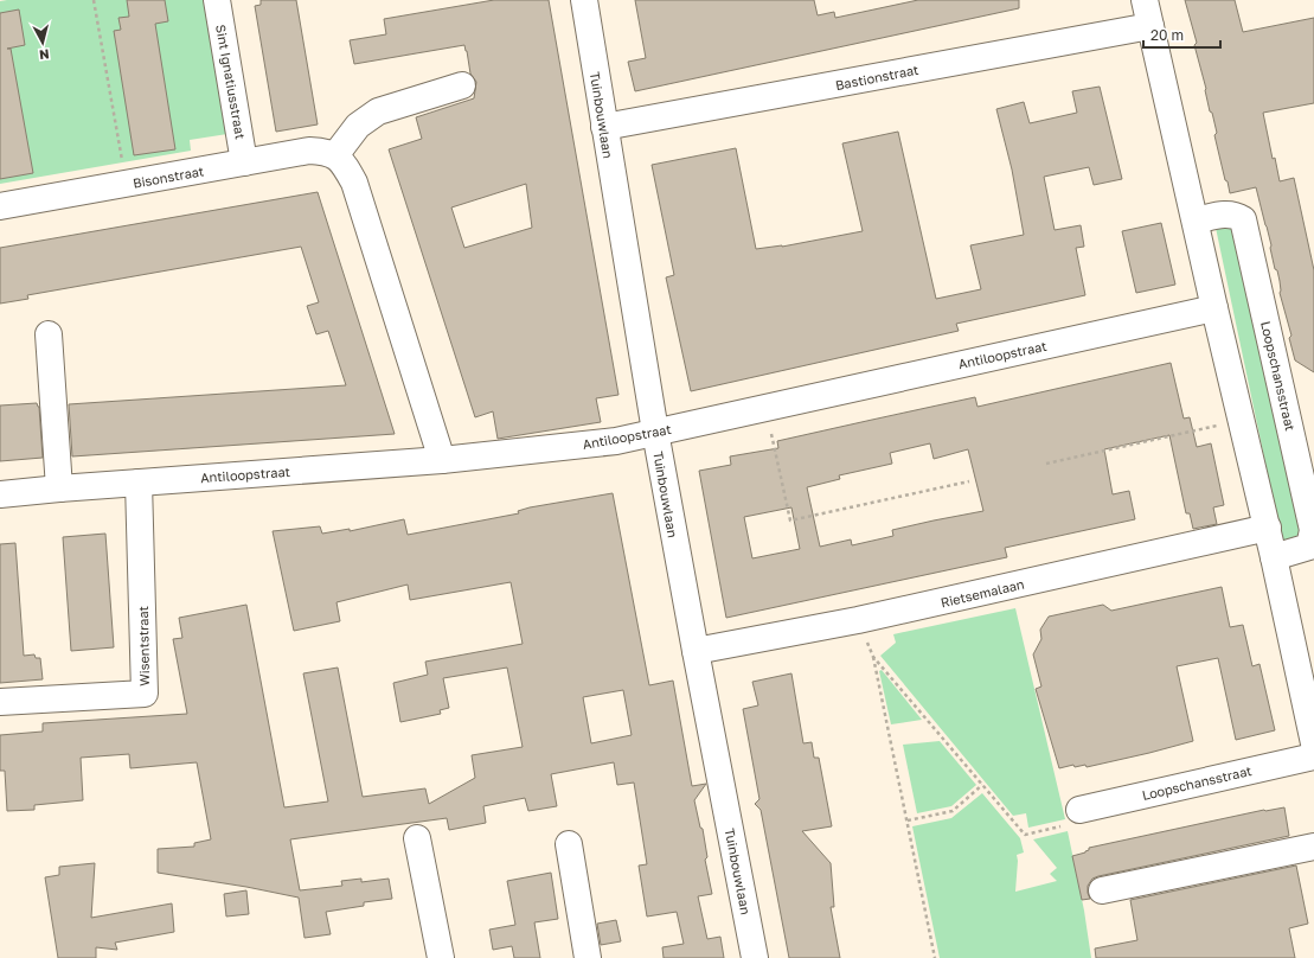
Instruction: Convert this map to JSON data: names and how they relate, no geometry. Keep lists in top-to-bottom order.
{
  "streets": {
    "street": [
      "Bastionstraat",
      "Sint Ignatiusstraat",
      "Tuinbouwlaan",
      "Bisonstraat",
      "Antiloopstraat",
      "Loopschansstraat",
      "Rietsemalaan",
      "Wisentstraat"
    ]
  },
  "crossings": [
    ["Bastionstraat", "Tuinbouwlaan"],
    ["Sint Ignatiusstraat", "Bisonstraat"],
    ["Tuinbouwlaan", "Antiloopstraat"],
    ["Tuinbouwlaan", "Rietsemalaan"],
    ["Antiloopstraat", "Wisentstraat"]
  ],
  "scale_bar": "20 m",
  "north": "bottom"
}
